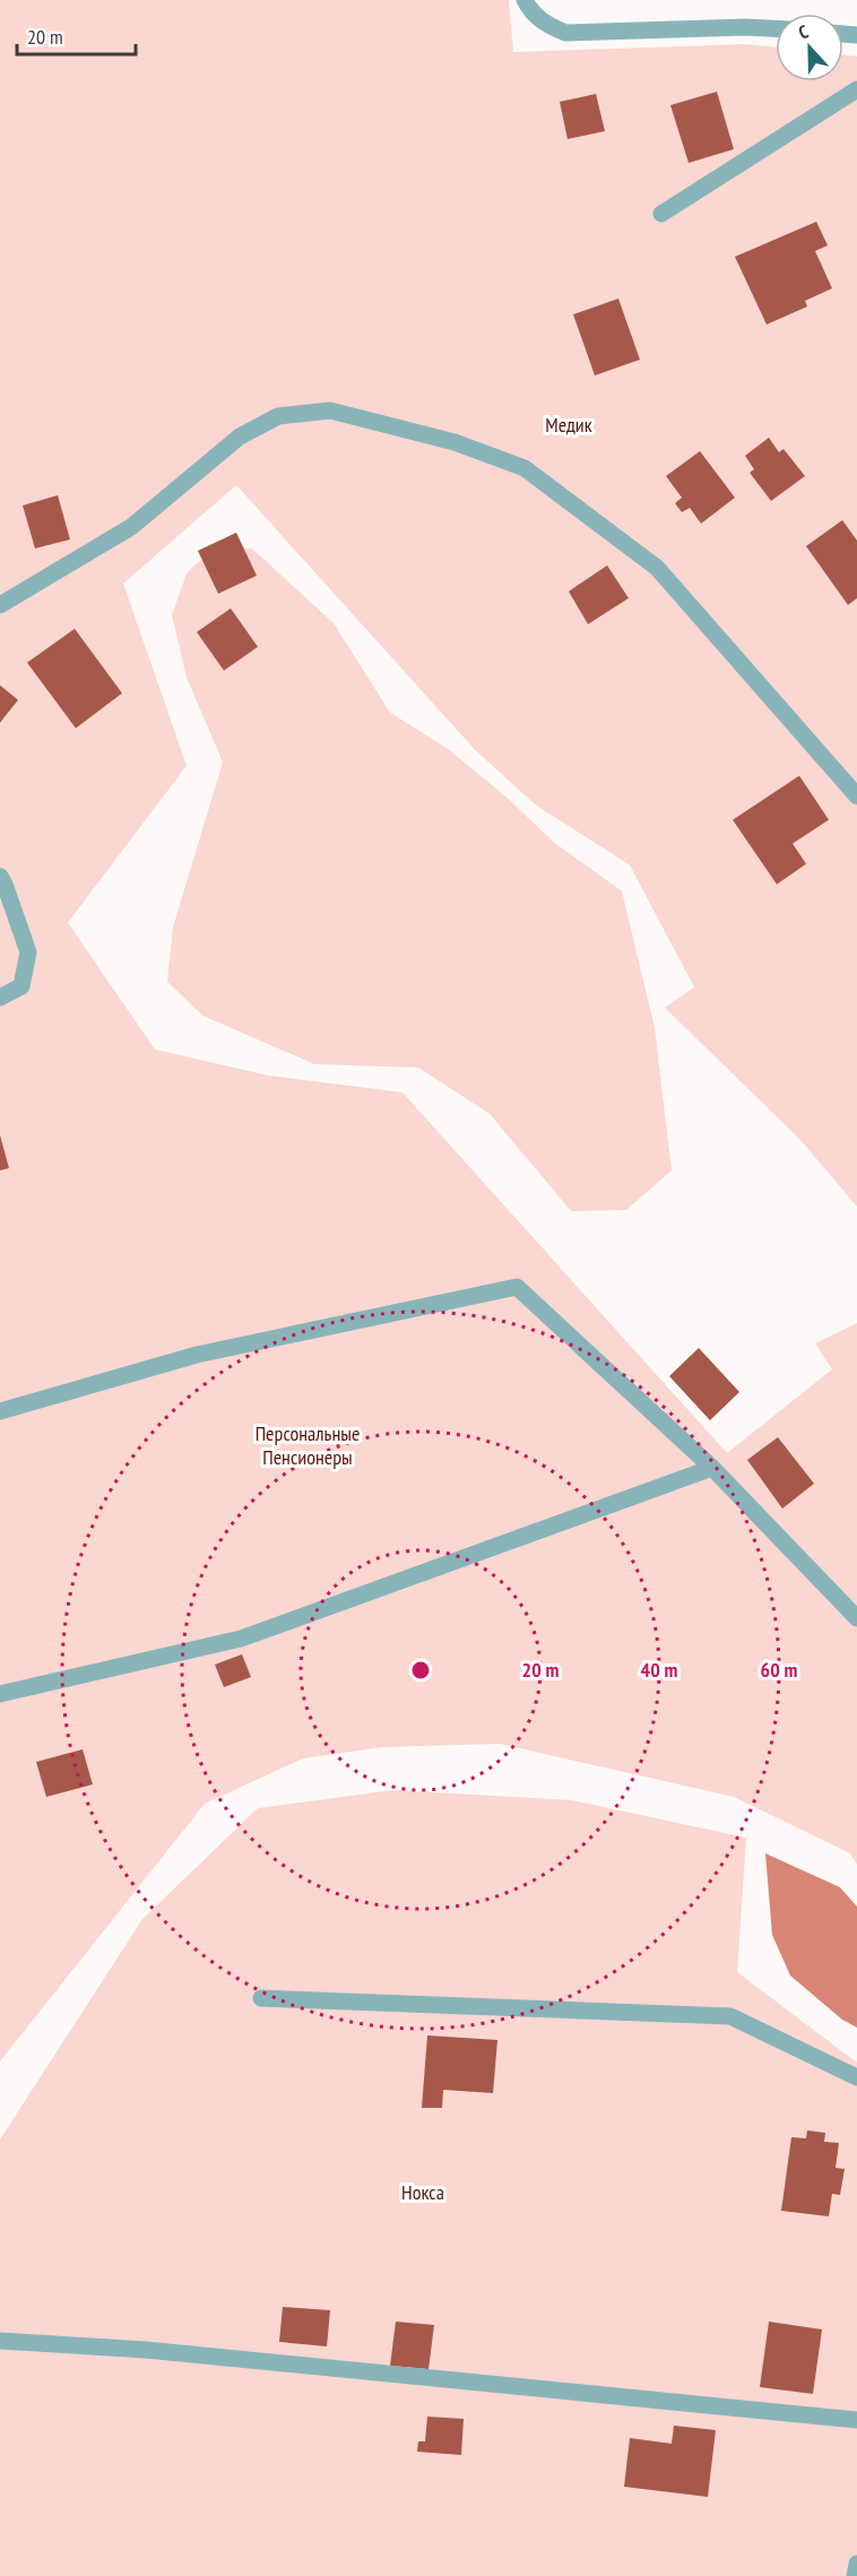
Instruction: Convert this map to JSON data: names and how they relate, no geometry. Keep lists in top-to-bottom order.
{
  "parks": ["Медик", "Персональные Пенсионеры", "Нокса"],
  "scale_bar": "20 m",
  "north": "top",
  "rings": ["20 m", "40 m", "60 m"]
}
